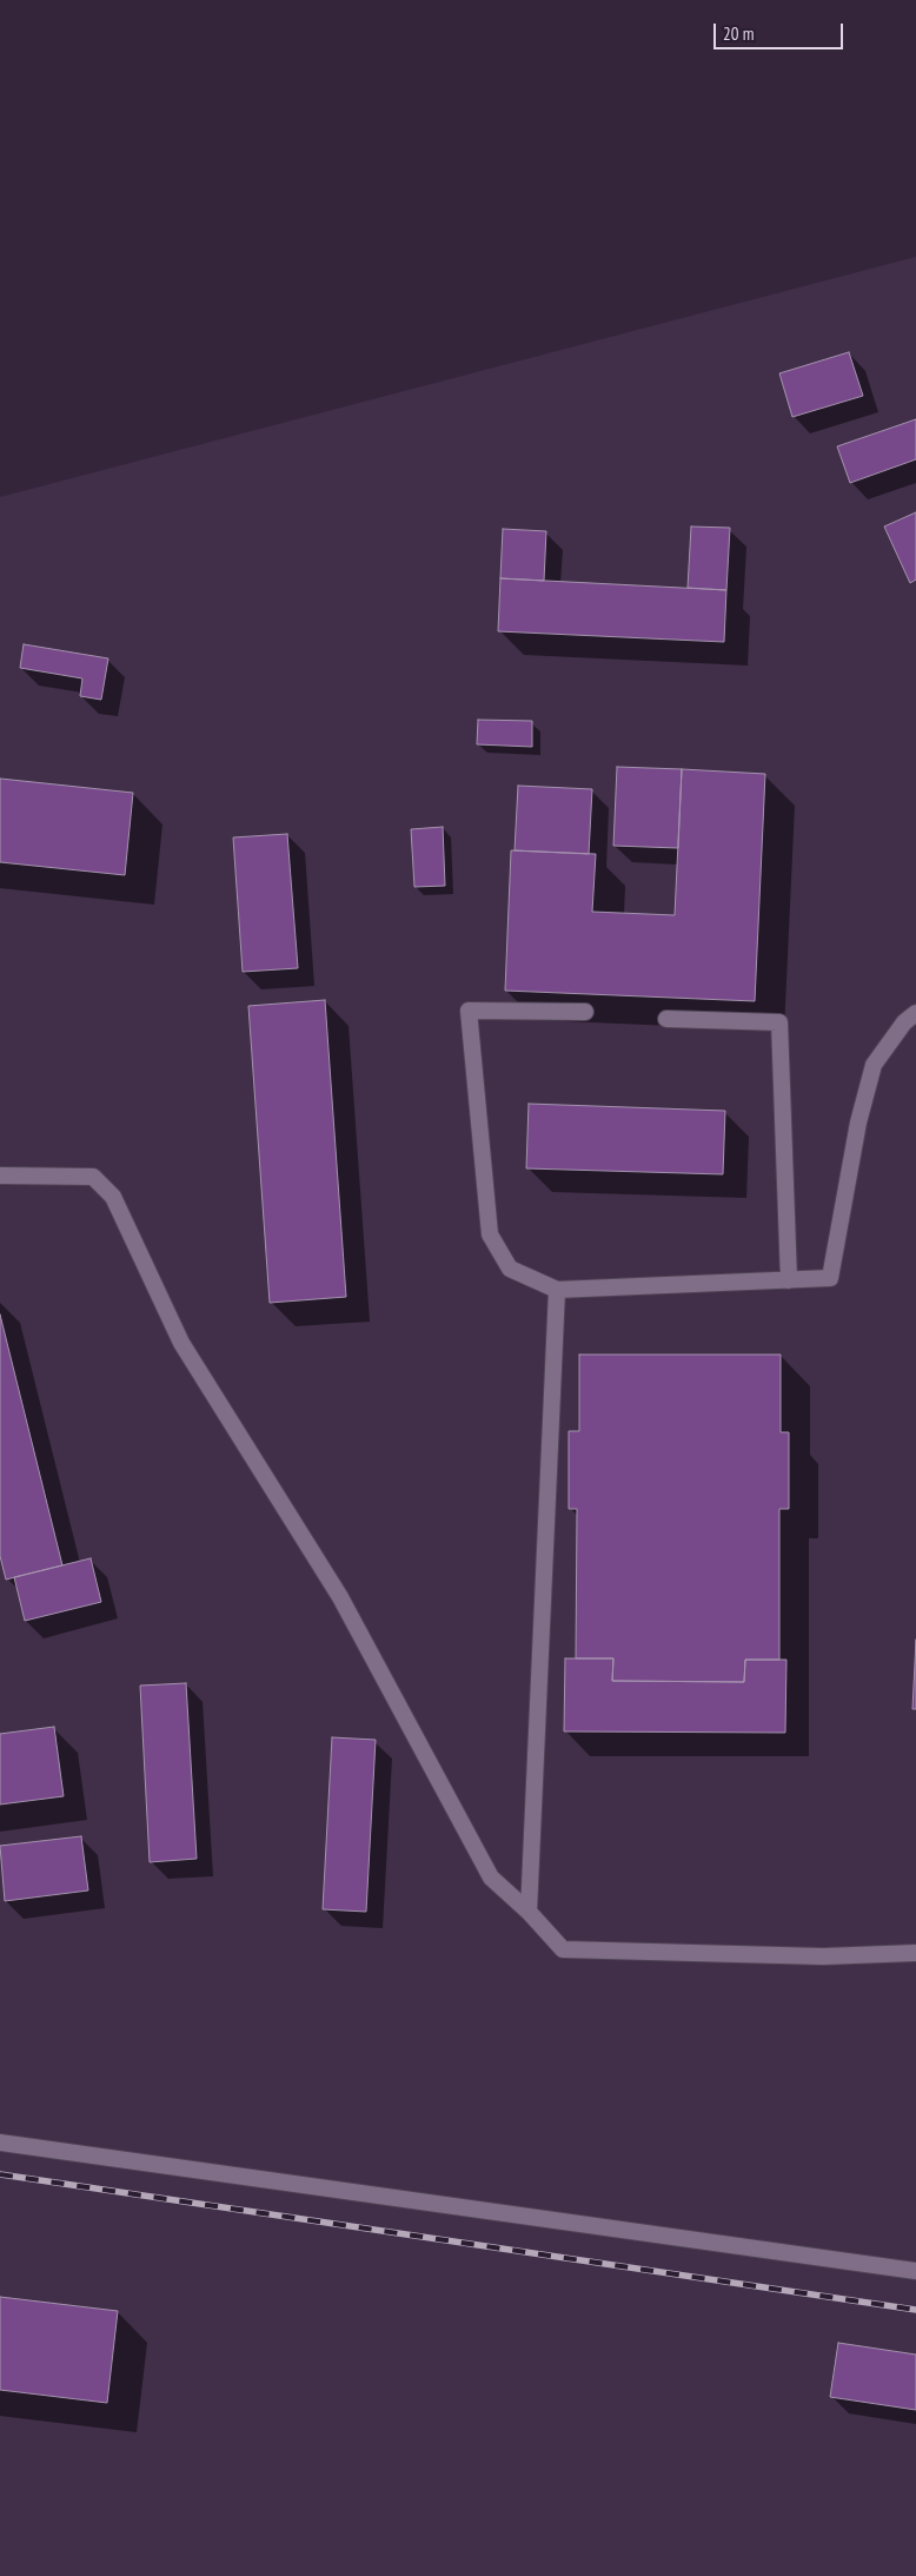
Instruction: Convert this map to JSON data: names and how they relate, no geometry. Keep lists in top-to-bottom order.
{
  "scale_bar": "20 m"
}
